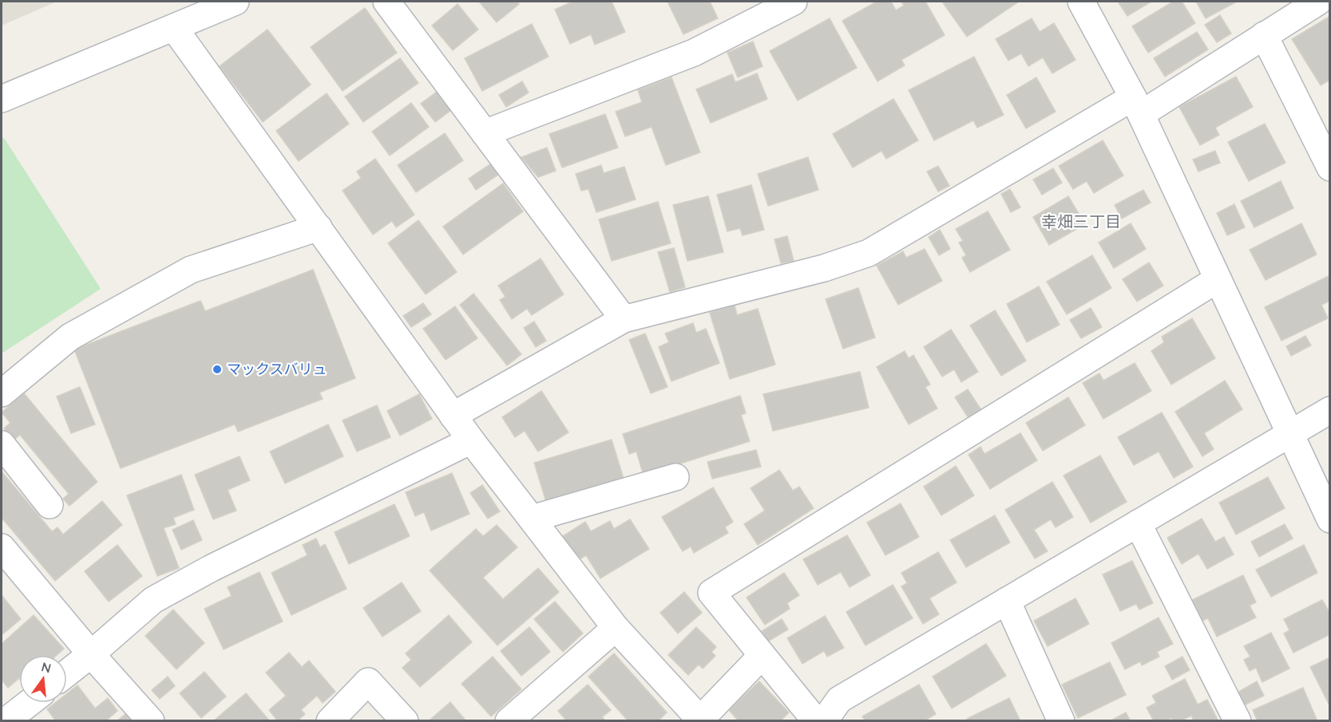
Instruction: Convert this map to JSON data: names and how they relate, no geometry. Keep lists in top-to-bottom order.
{
  "districts": ["幸畑三丁目"],
  "places": ["マックスバリュ"],
  "north": "top"
}
